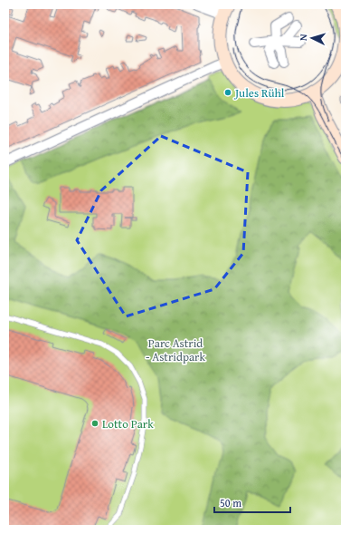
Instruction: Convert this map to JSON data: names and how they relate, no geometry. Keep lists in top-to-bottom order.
{
  "parks": ["Parc Astrid - Astridpark"],
  "places": ["Jules Rühl", "Lotto Park"],
  "scale_bar": "50 m",
  "north": "left"
}
